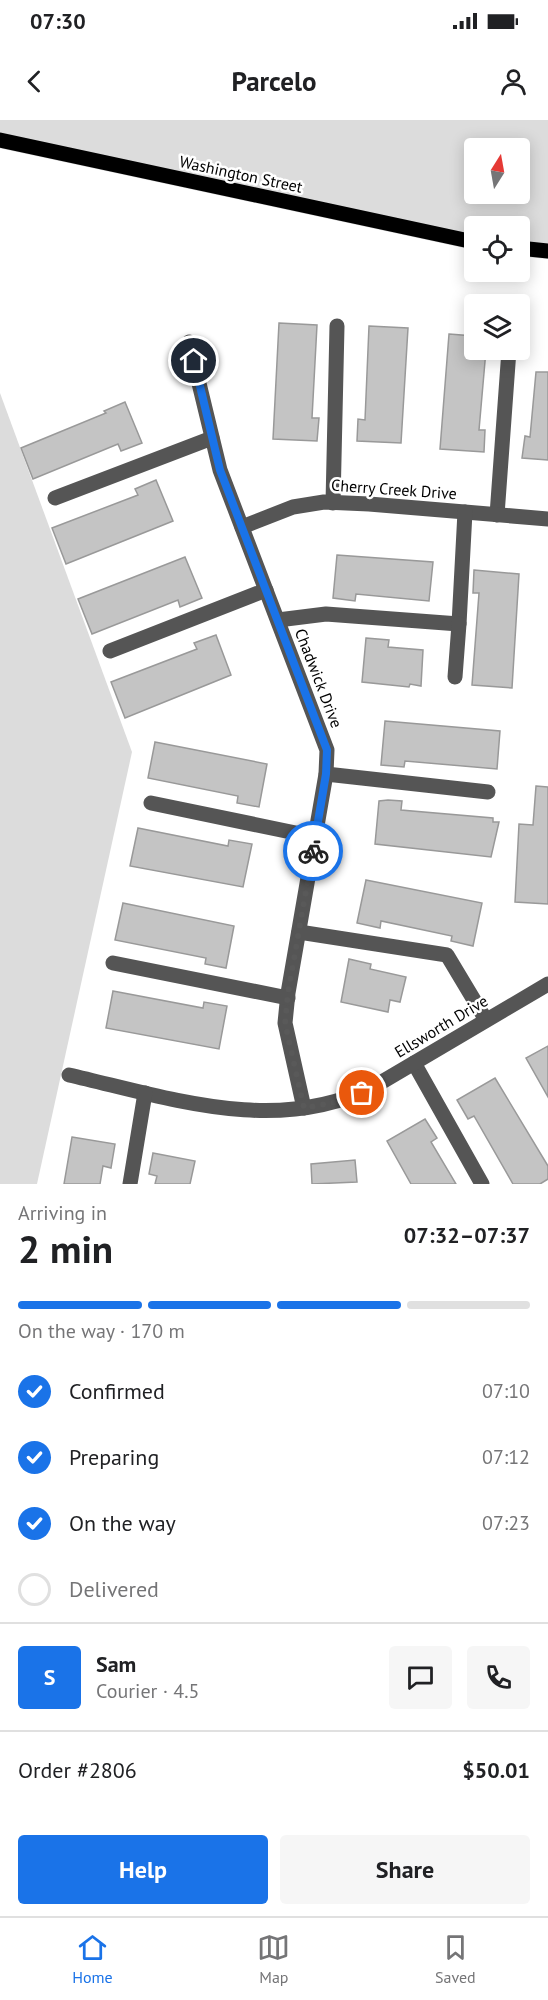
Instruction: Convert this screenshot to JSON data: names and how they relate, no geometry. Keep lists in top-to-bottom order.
{
  "streets": {
    "main road": ["Washington Street"],
    "street": ["Cherry Creek Drive", "Chadwick Drive", "Ellsworth Drive"]
  },
  "crossings": [
    ["Cherry Creek Drive", "Chadwick Drive"],
    ["Chadwick Drive", "Ellsworth Drive"]
  ],
  "north": "top",
  "page": {
    "status": "07:30",
    "header": "Parcelo",
    "heading": ["2 min", "Arriving in", "07:32–07:37"],
    "panel": [
      "Sam",
      "Courier · 4.5",
      "Order #2806",
      "$50.01"
    ],
    "bar": "On the way · 170 m",
    "list": [
      ["Confirmed", "07:10"],
      ["Preparing", "07:12"],
      ["On the way", "07:23"],
      "Delivered"
    ],
    "round": "S",
    "buttons": ["Help", "Share"],
    "tabs": ["Home", "Map", "Saved"]
  }
}
